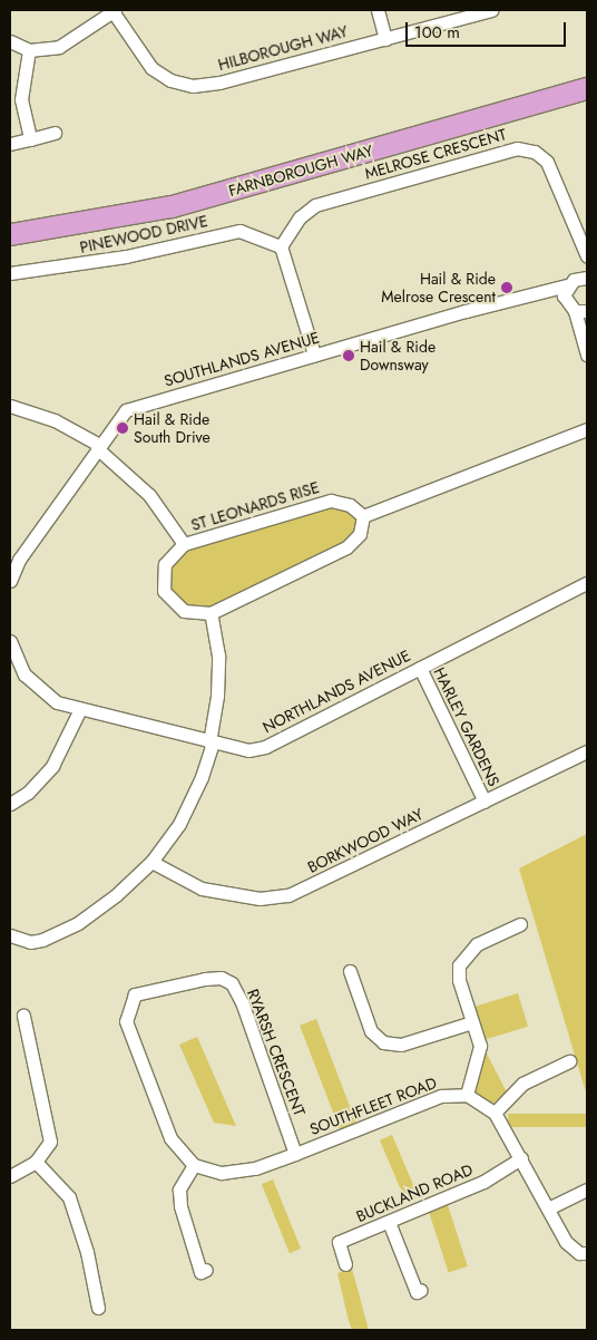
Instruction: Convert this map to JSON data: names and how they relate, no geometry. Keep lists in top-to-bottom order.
{
  "streets": {
    "highway": ["FARNBOROUGH WAY"],
    "street": [
      "HILBOROUGH WAY",
      "MELROSE CRESCENT",
      "PINEWOOD DRIVE",
      "SOUTHLANDS AVENUE",
      "ST LEONARDS RISE",
      "NORTHLANDS AVENUE",
      "HARLEY GARDENS",
      "BORKWOOD WAY",
      "RYARSH CRESCENT",
      "SOUTHFLEET ROAD",
      "BUCKLAND ROAD"
    ]
  },
  "crossings": [
    ["MELROSE CRESCENT", "PINEWOOD DRIVE"],
    ["NORTHLANDS AVENUE", "HARLEY GARDENS"],
    ["HARLEY GARDENS", "BORKWOOD WAY"],
    ["RYARSH CRESCENT", "SOUTHFLEET ROAD"]
  ],
  "places": ["Hail & Ride Melrose Crescent", "Hail & Ride Downsway", "Hail & Ride South Drive"],
  "scale_bar": "100 m"
}
